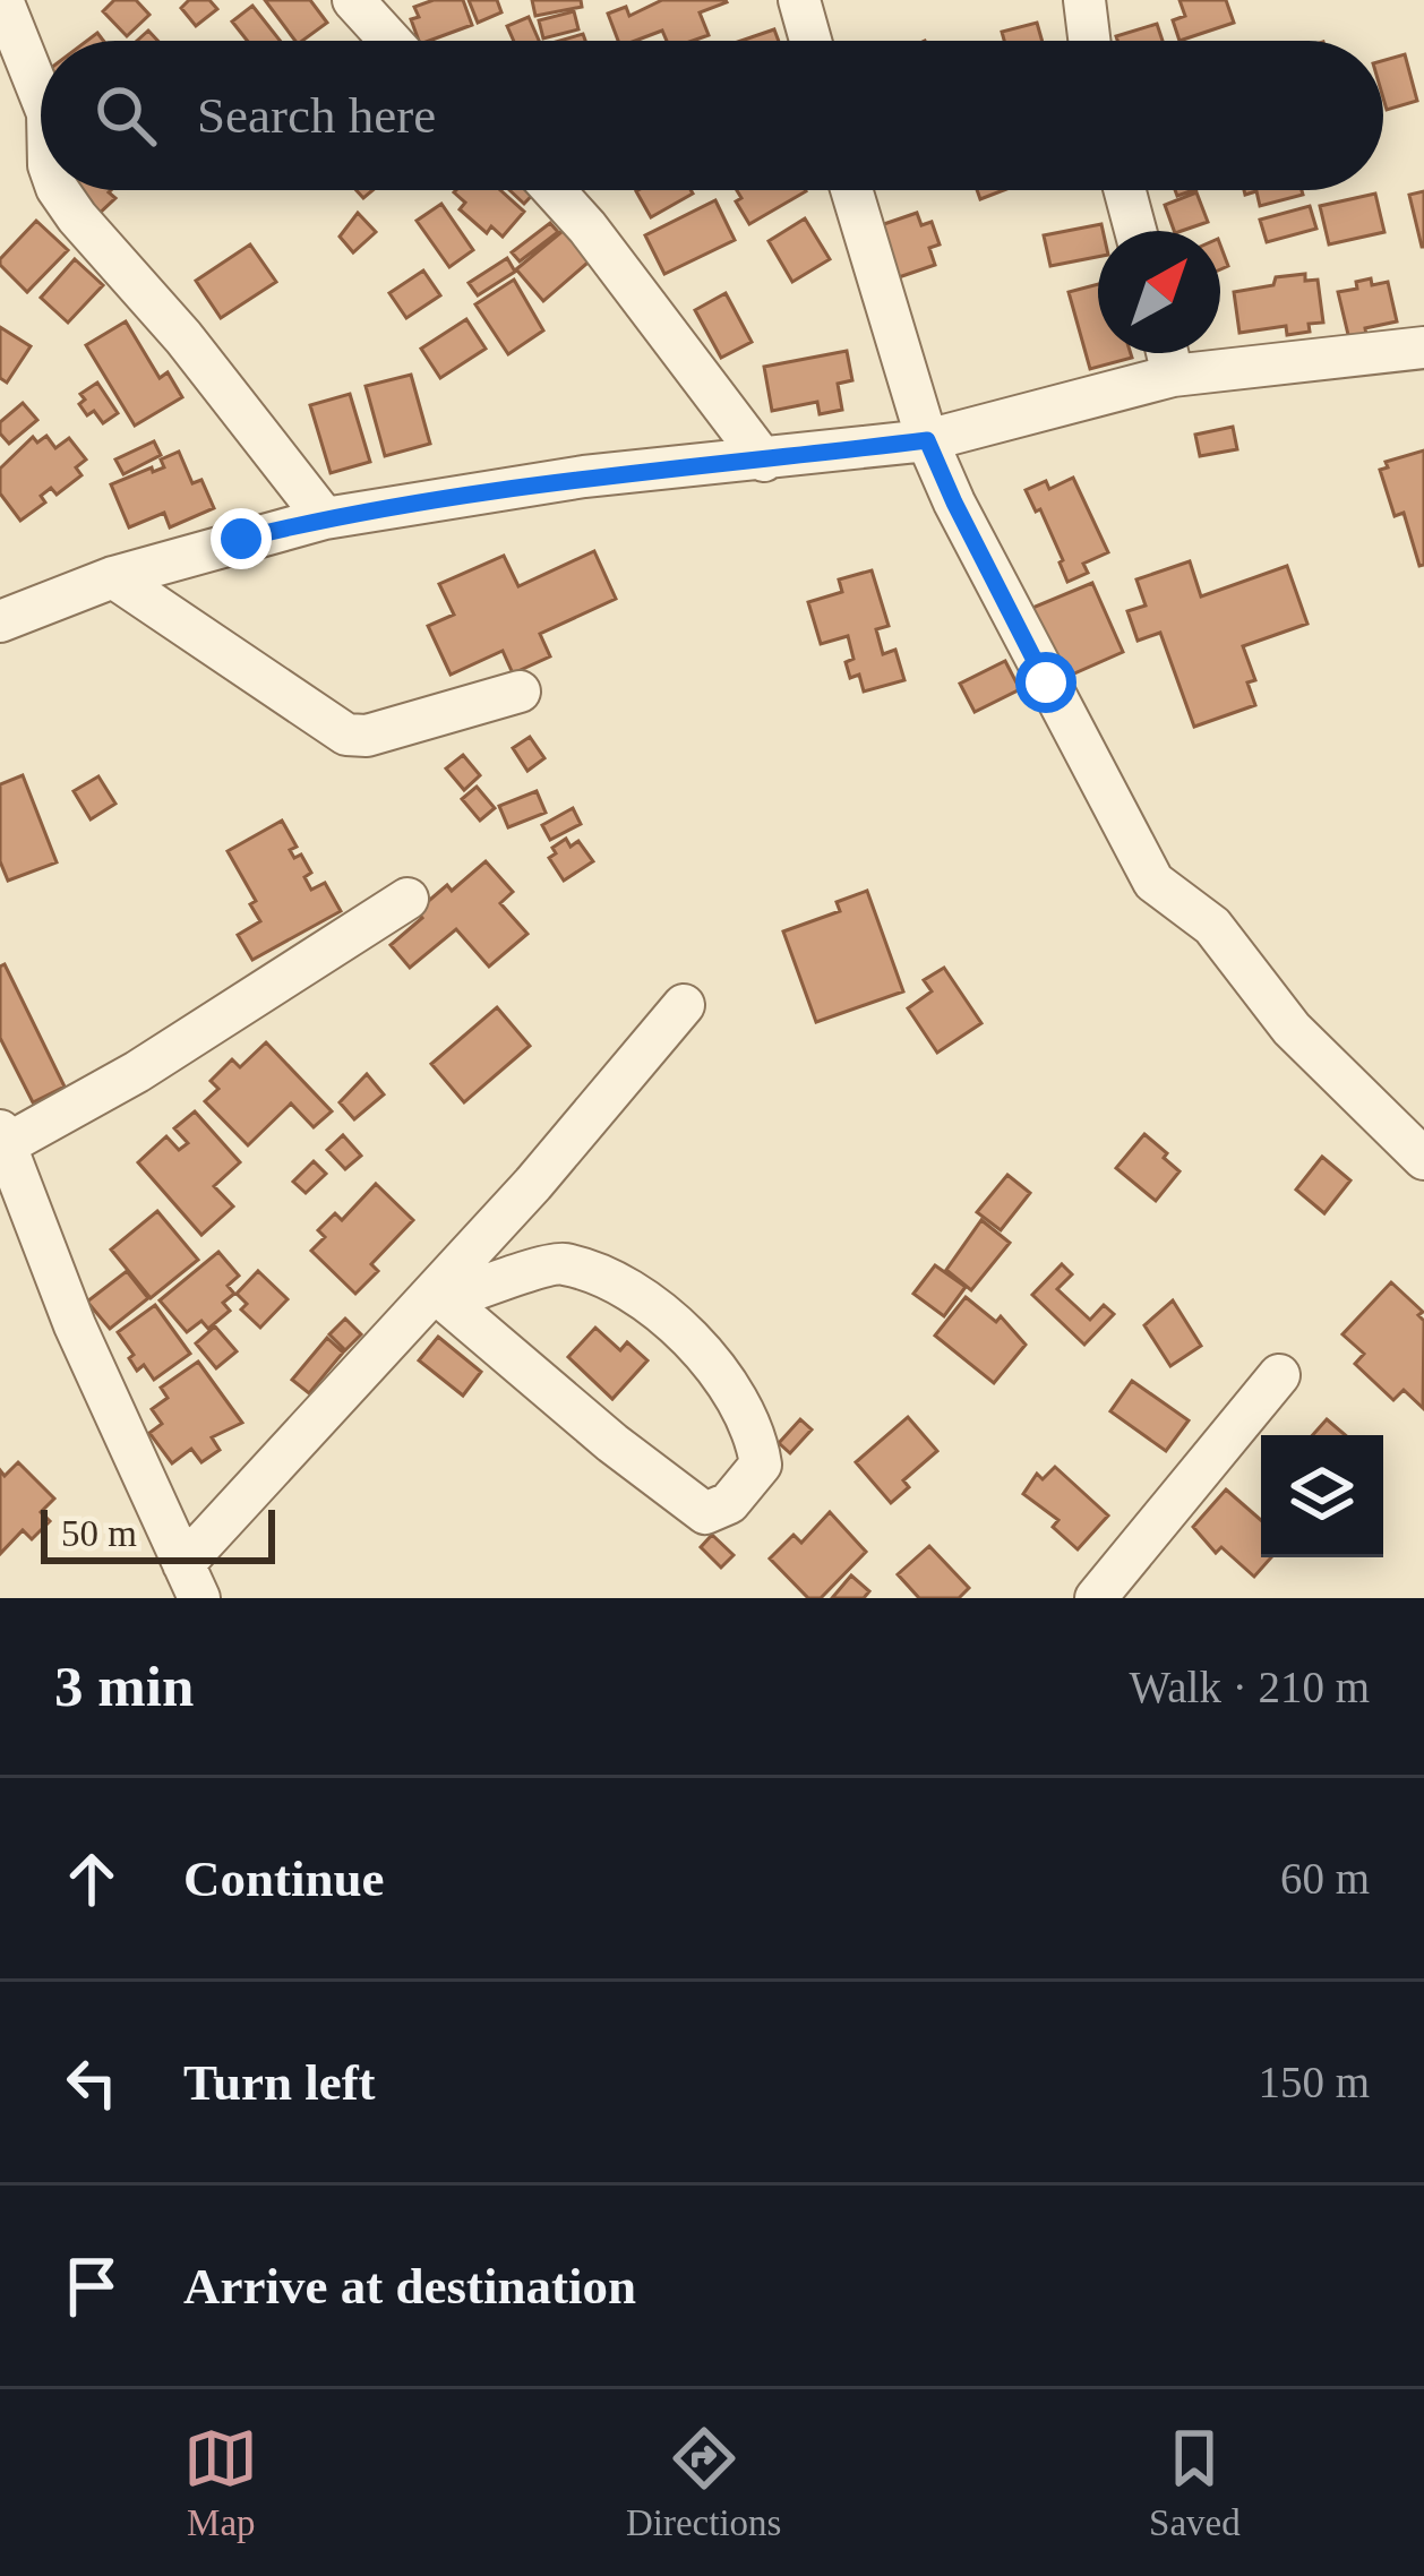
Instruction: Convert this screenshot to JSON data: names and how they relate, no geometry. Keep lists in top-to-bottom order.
{
  "scale_bar": "50 m",
  "north": "top right",
  "page": {
    "search": "Search here",
    "scale": "50 m",
    "heading": ["3 min", "Walk · 210 m"],
    "list": [
      ["Continue", "60 m"],
      ["Turn left", "150 m"],
      "Arrive at destination"
    ],
    "nav": ["Map", "Directions", "Saved"]
  }
}
